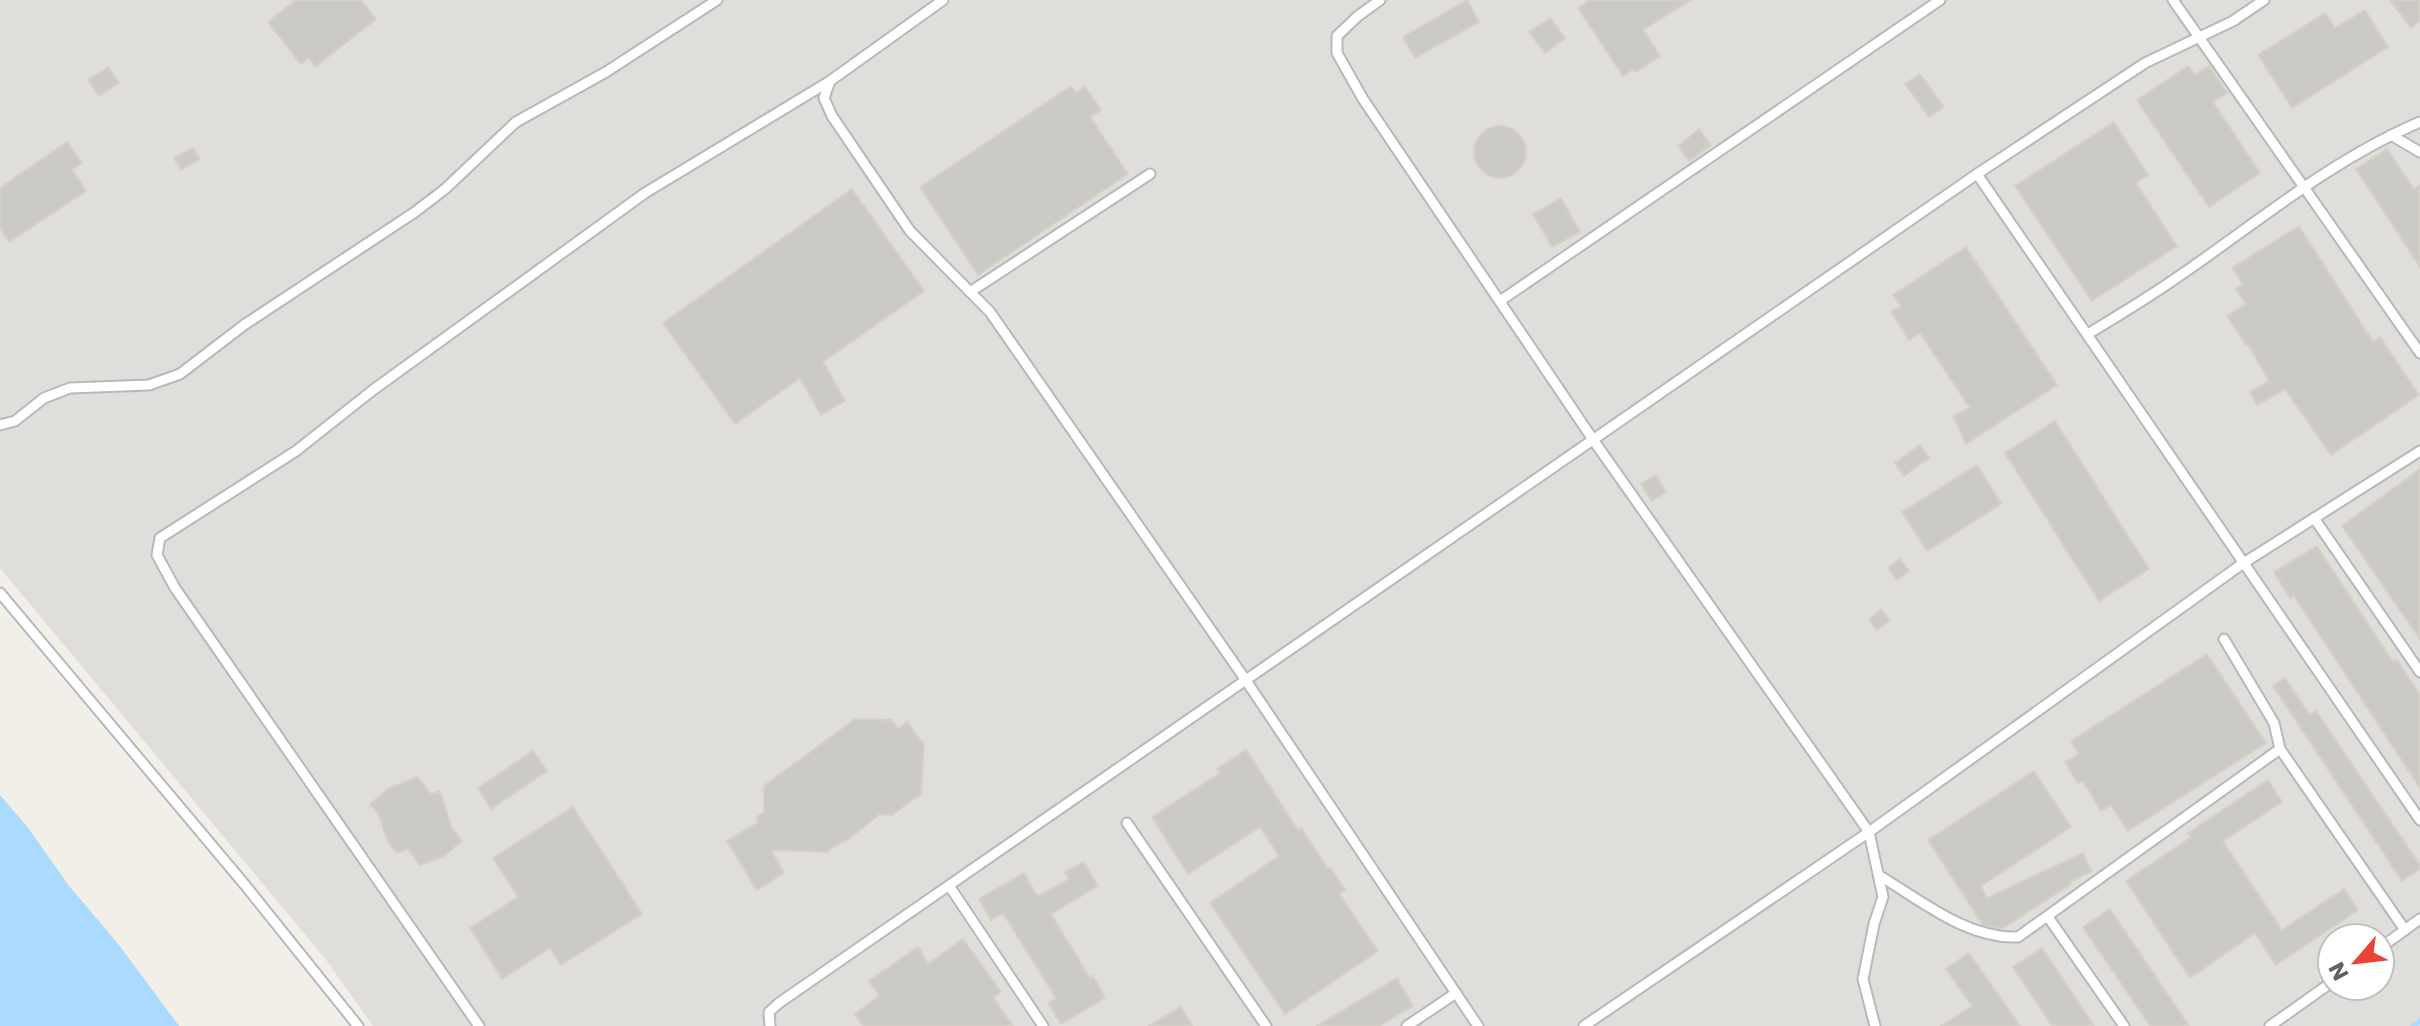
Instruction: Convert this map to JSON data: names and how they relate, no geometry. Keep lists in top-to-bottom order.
{
  "north": "bottom left"
}
